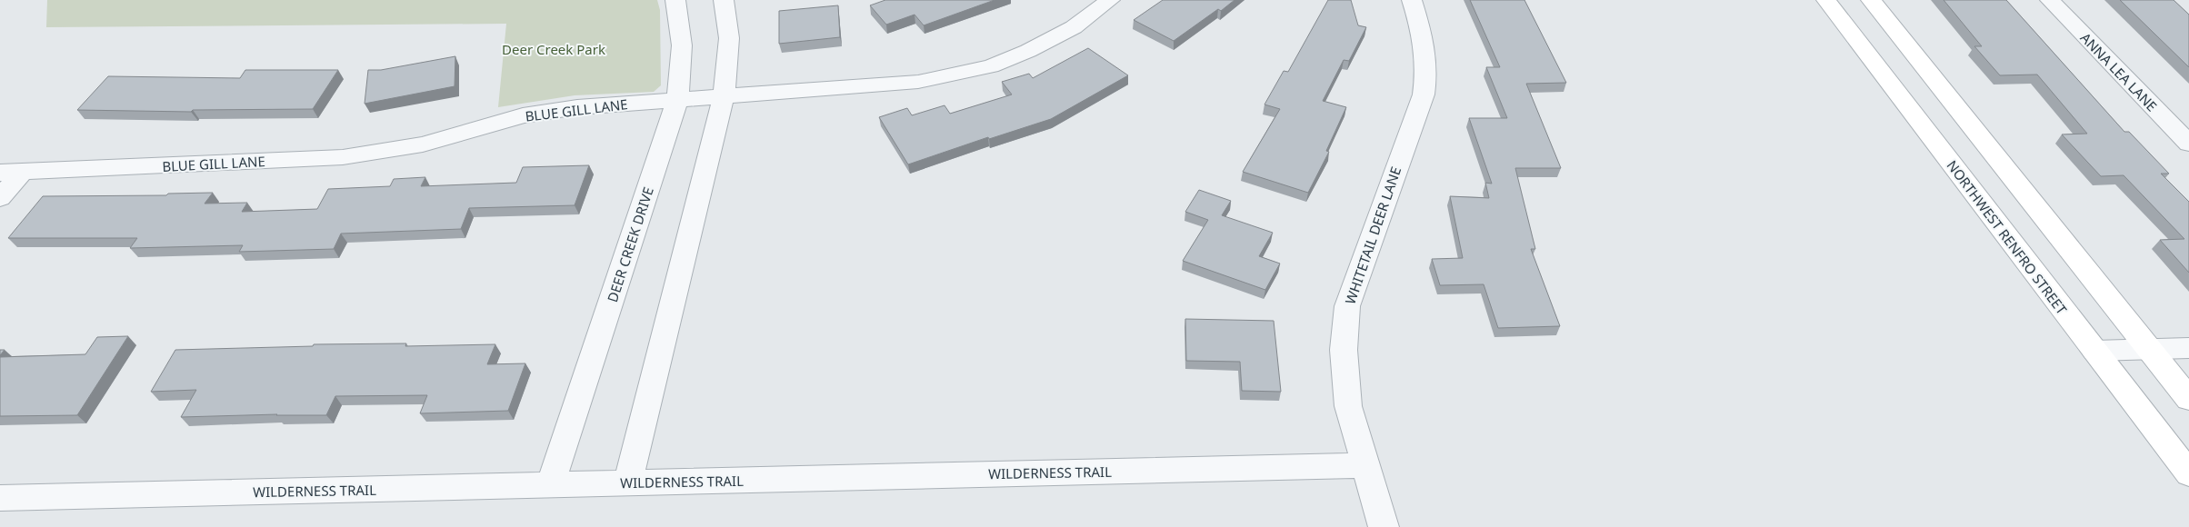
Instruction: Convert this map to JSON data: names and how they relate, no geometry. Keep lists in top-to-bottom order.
{
  "streets": {
    "main road": ["NORTHWEST RENFRO STREET"],
    "street": [
      "ANNA LEA LANE",
      "BLUE GILL LANE",
      "WHITETAIL DEER LANE",
      "DEER CREEK DRIVE",
      "WILDERNESS TRAIL"
    ]
  },
  "crossings": [
    ["BLUE GILL LANE", "DEER CREEK DRIVE"],
    ["WHITETAIL DEER LANE", "WILDERNESS TRAIL"],
    ["DEER CREEK DRIVE", "WILDERNESS TRAIL"]
  ],
  "parks": ["Deer Creek Park"]
}
